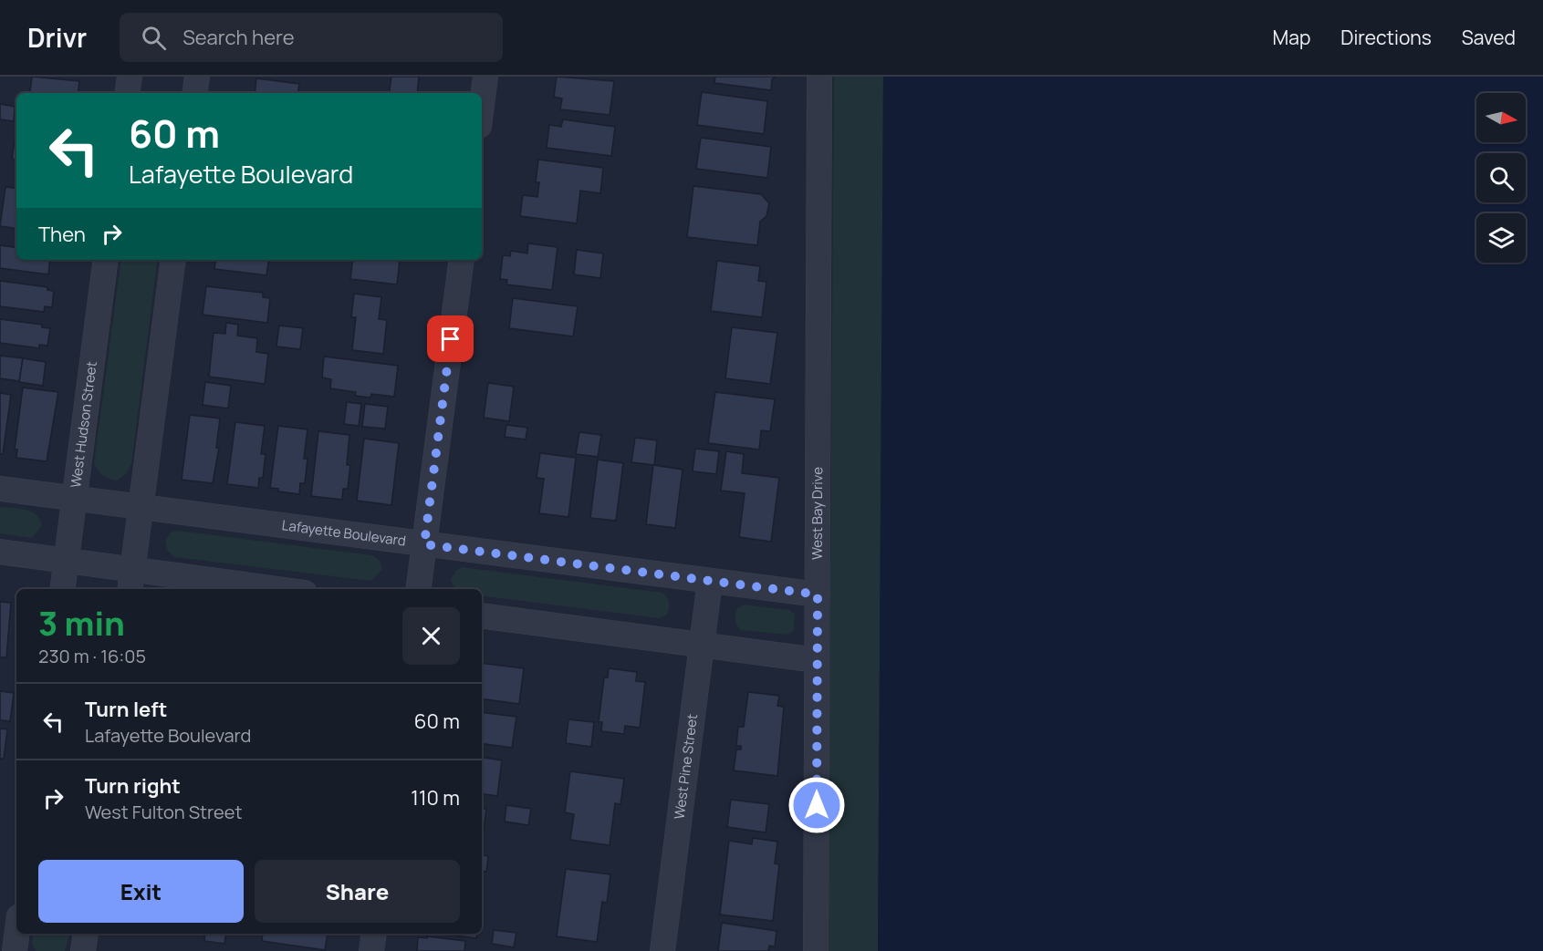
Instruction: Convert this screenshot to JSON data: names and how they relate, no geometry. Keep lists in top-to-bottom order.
{
  "streets": {
    "street": [
      "West Hudson Street",
      "West Bay Drive",
      "Lafayette Boulevard",
      "West Pine Street"
    ]
  },
  "crossings": [
    ["West Hudson Street", "Lafayette Boulevard"],
    ["West Bay Drive", "Lafayette Boulevard"],
    ["Lafayette Boulevard", "West Pine Street"]
  ],
  "north": "right",
  "page": {
    "header": "Drivr",
    "search": "Search here",
    "nav": ["Map", "Directions", "Saved"],
    "turn": ["60 m", "Lafayette Boulevard"],
    "then": "Then",
    "heading": ["3 min", "230 m · 16:05"],
    "list": [
      {
        "name": "Turn left",
        "note": "Lafayette Boulevard",
        "value": "60 m"
      },
      {
        "name": "Turn right",
        "note": "West Fulton Street",
        "value": "110 m"
      }
    ],
    "buttons": ["Exit", "Share"]
  }
}
